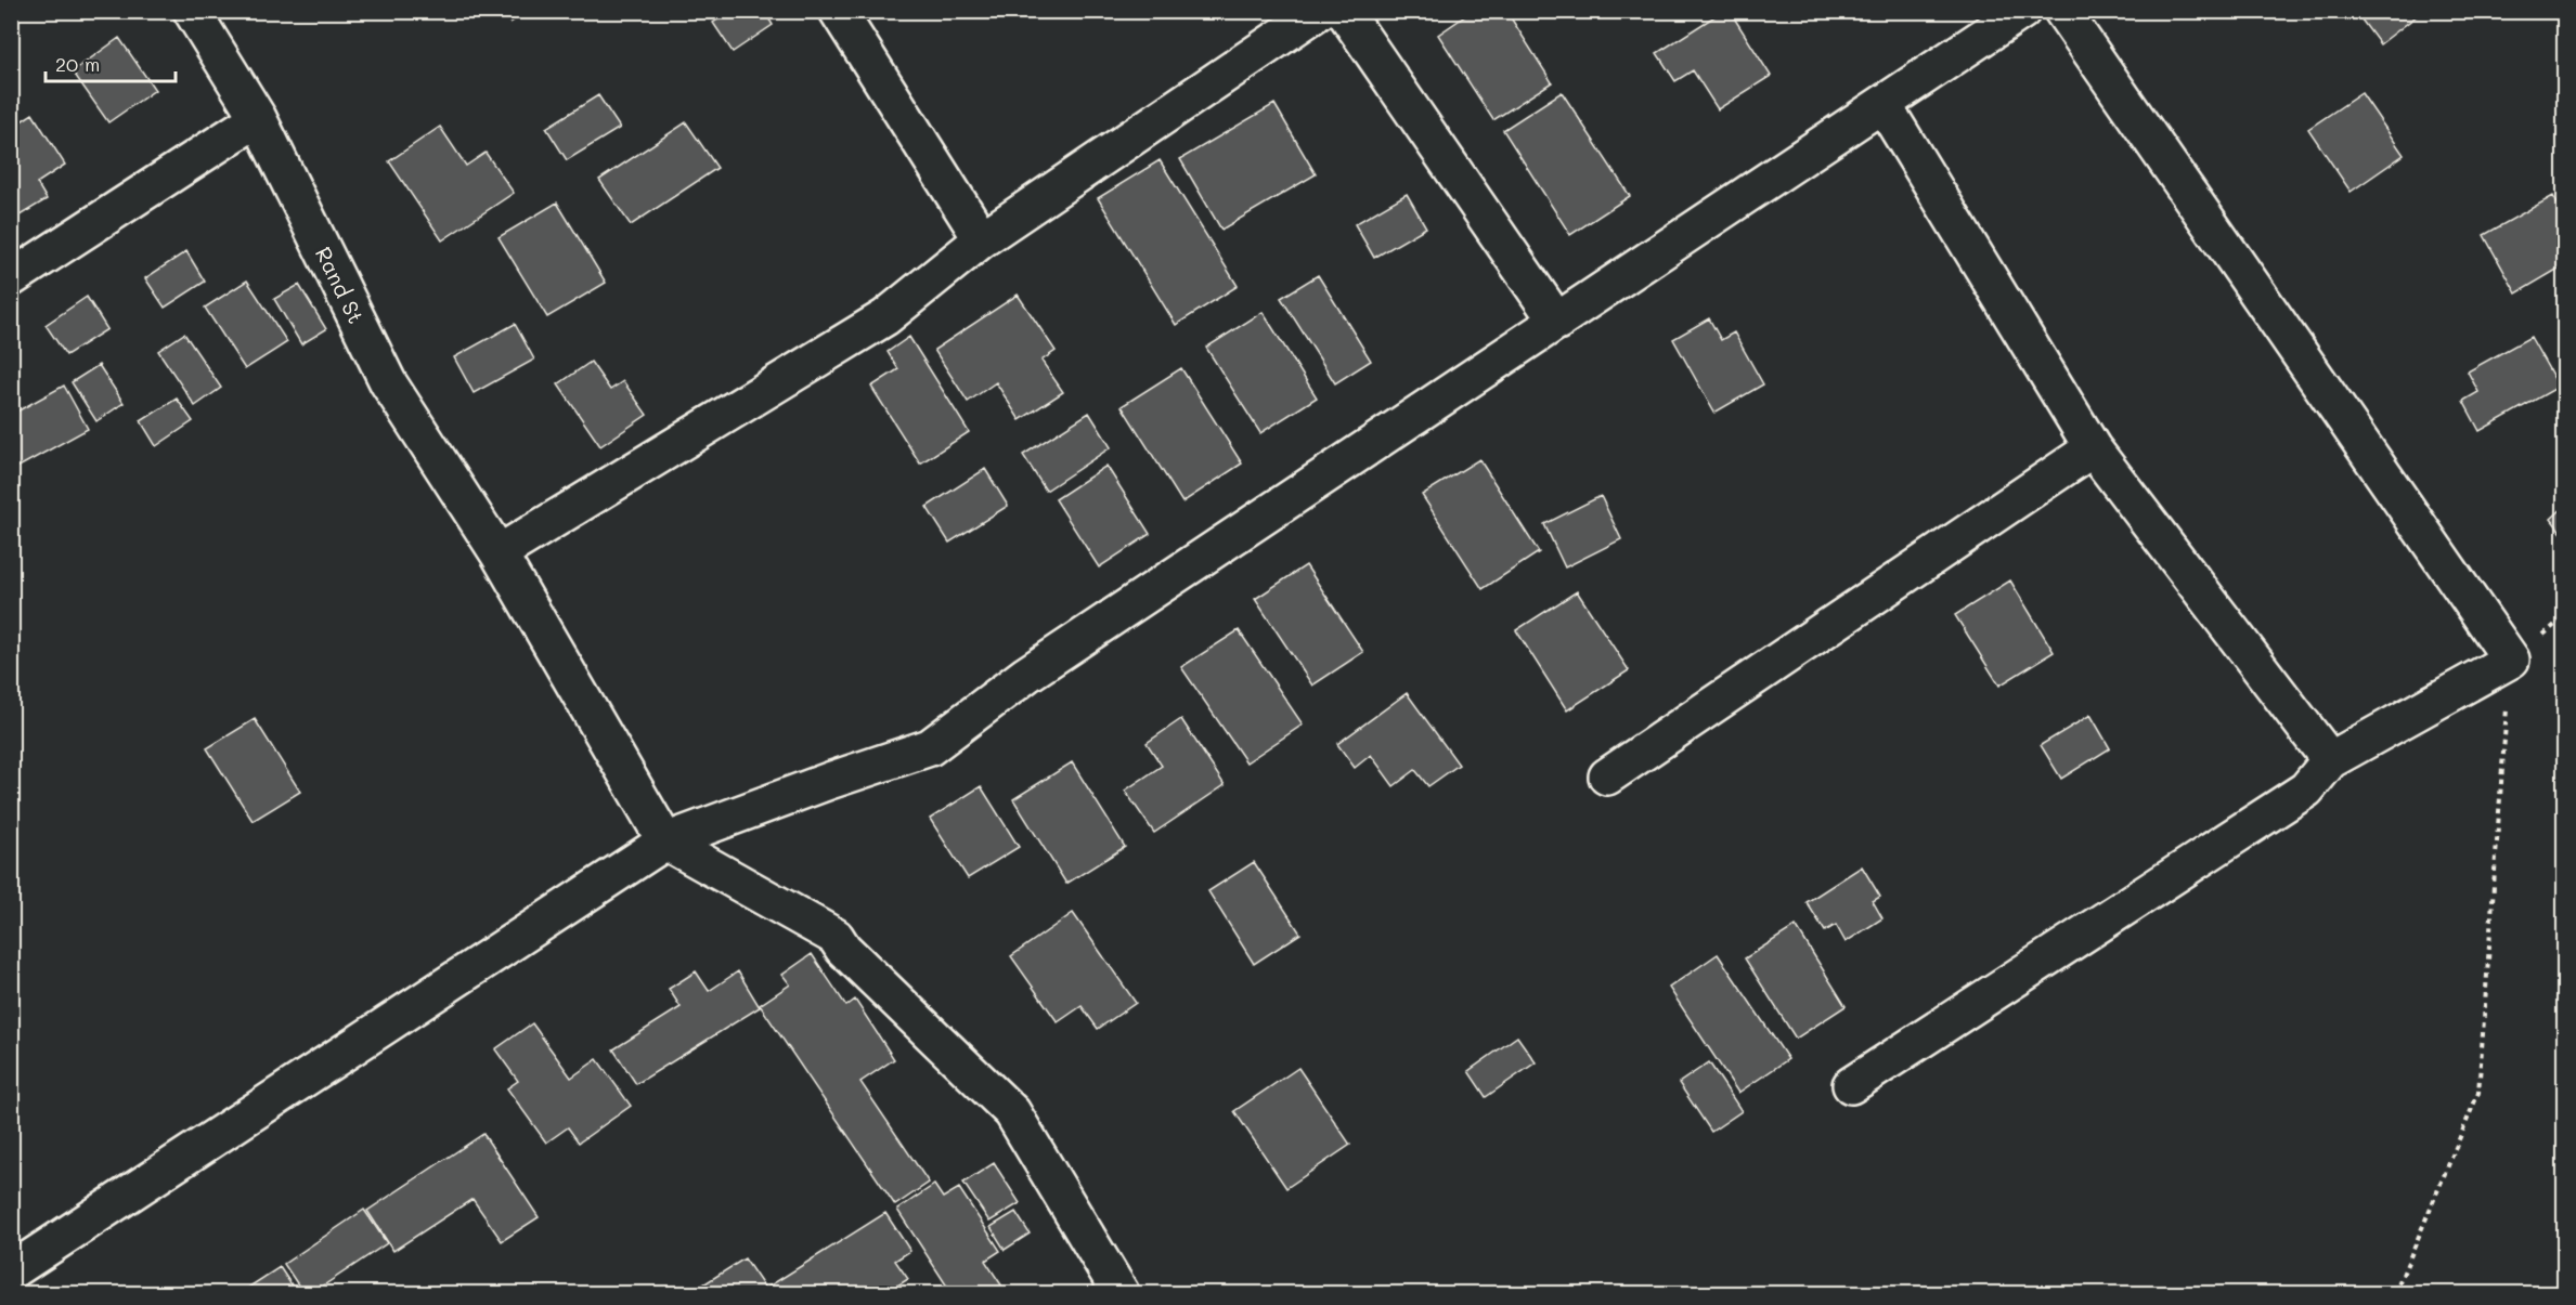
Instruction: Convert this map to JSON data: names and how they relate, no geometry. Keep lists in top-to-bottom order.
{
  "streets": {
    "street": ["Rand St"]
  },
  "scale_bar": "20 m"
}
